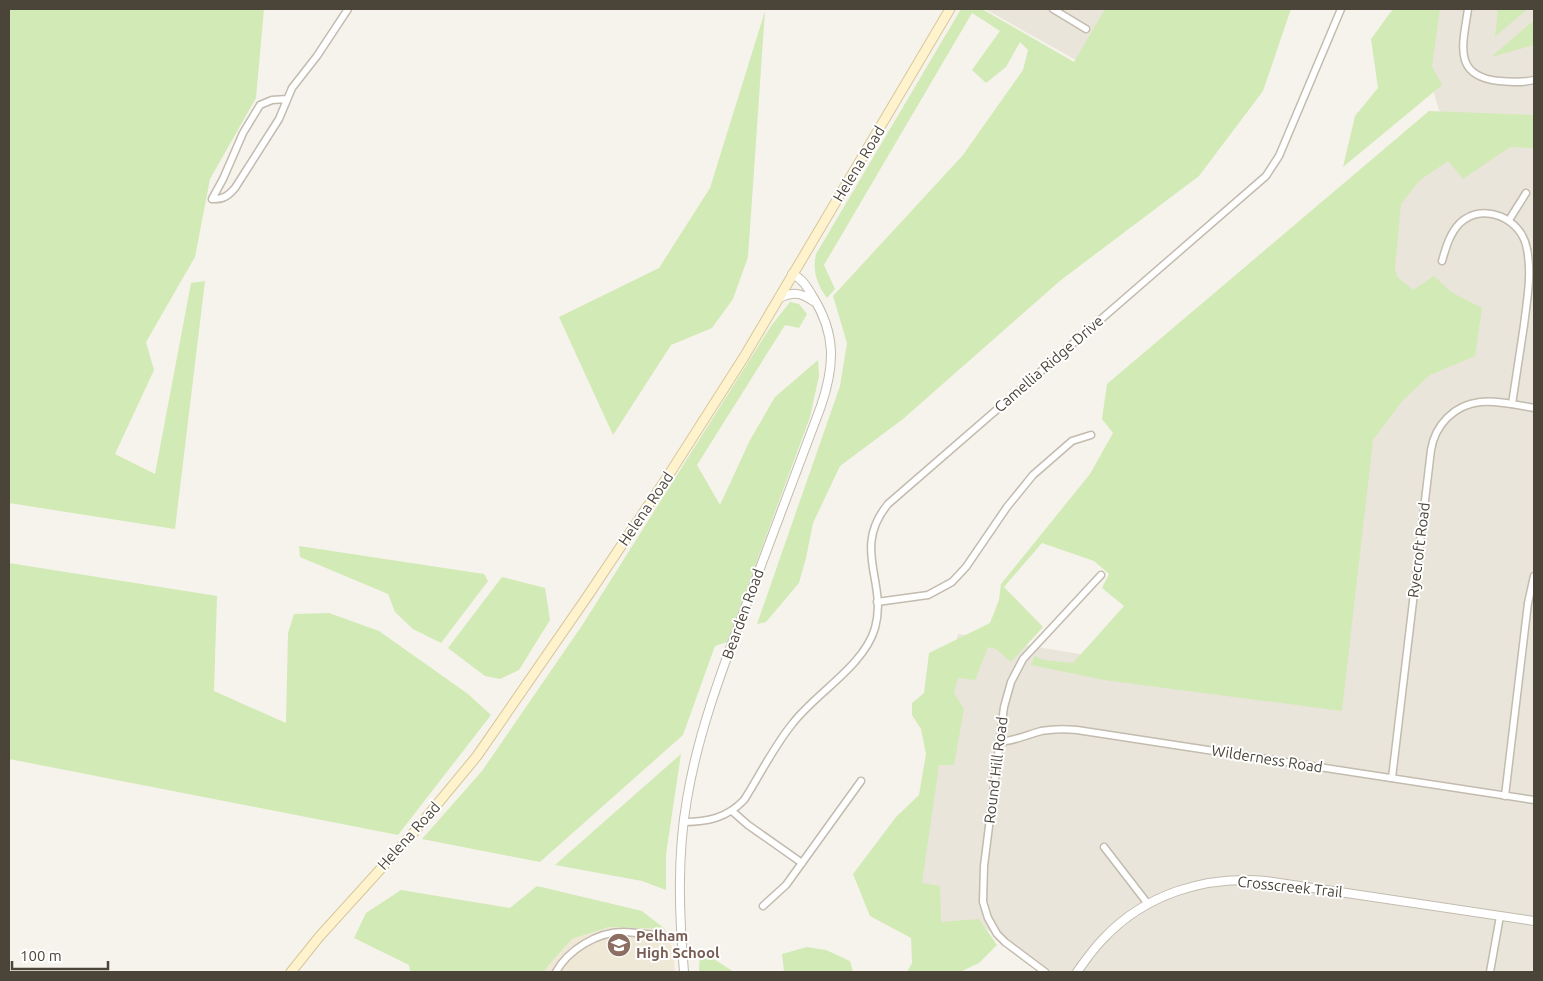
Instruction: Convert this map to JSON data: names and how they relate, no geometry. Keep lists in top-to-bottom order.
{
  "streets": {
    "main road": ["Helena Road"],
    "street": [
      "Camellia Ridge Drive",
      "Ryecroft Road",
      "Bearden Road",
      "Wilderness Road",
      "Round Hill Road",
      "Crosscreek Trail"
    ]
  },
  "crossings": [
    ["Helena Road", "Bearden Road"],
    ["Ryecroft Road", "Wilderness Road"],
    ["Wilderness Road", "Round Hill Road"]
  ],
  "places": {
    "school or university": ["Pelham High School"]
  },
  "scale_bar": "100 m"
}
